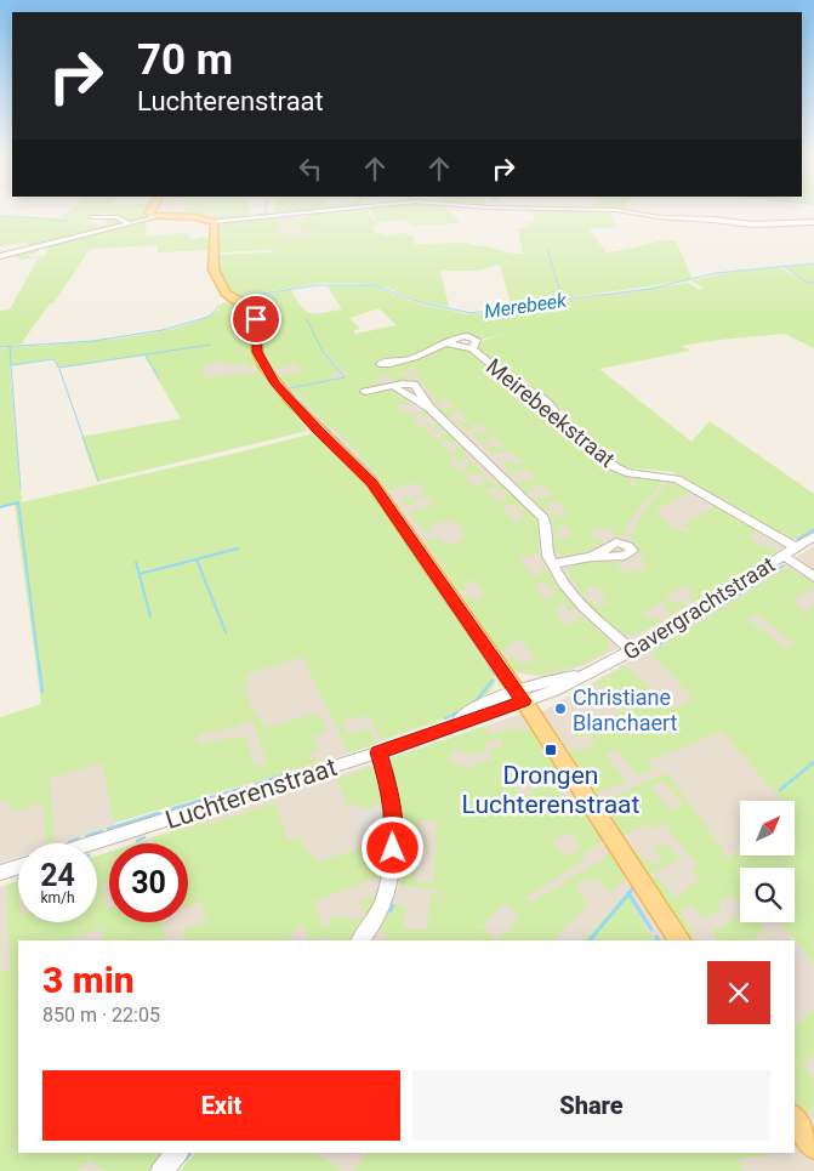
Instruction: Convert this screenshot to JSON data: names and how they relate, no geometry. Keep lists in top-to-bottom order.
{
  "streets": {
    "street": ["Meirebeekstraat", "Gavergrachtstraat", "Luchterenstraat"]
  },
  "crossings": [
    ["Meirebeekstraat", "Gavergrachtstraat"],
    ["Gavergrachtstraat", "Luchterenstraat"]
  ],
  "water": ["Merebeek"],
  "places": {
    "other": ["Christiane Blanchaert"],
    "transit": ["Drongen Luchterenstraat"]
  },
  "north": "top right",
  "page": {
    "turn": ["70 m", "Luchterenstraat"],
    "speed": "24 km/h",
    "limit": "30",
    "heading": ["3 min", "850 m · 22:05"],
    "buttons": ["Exit", "Share"]
  }
}
